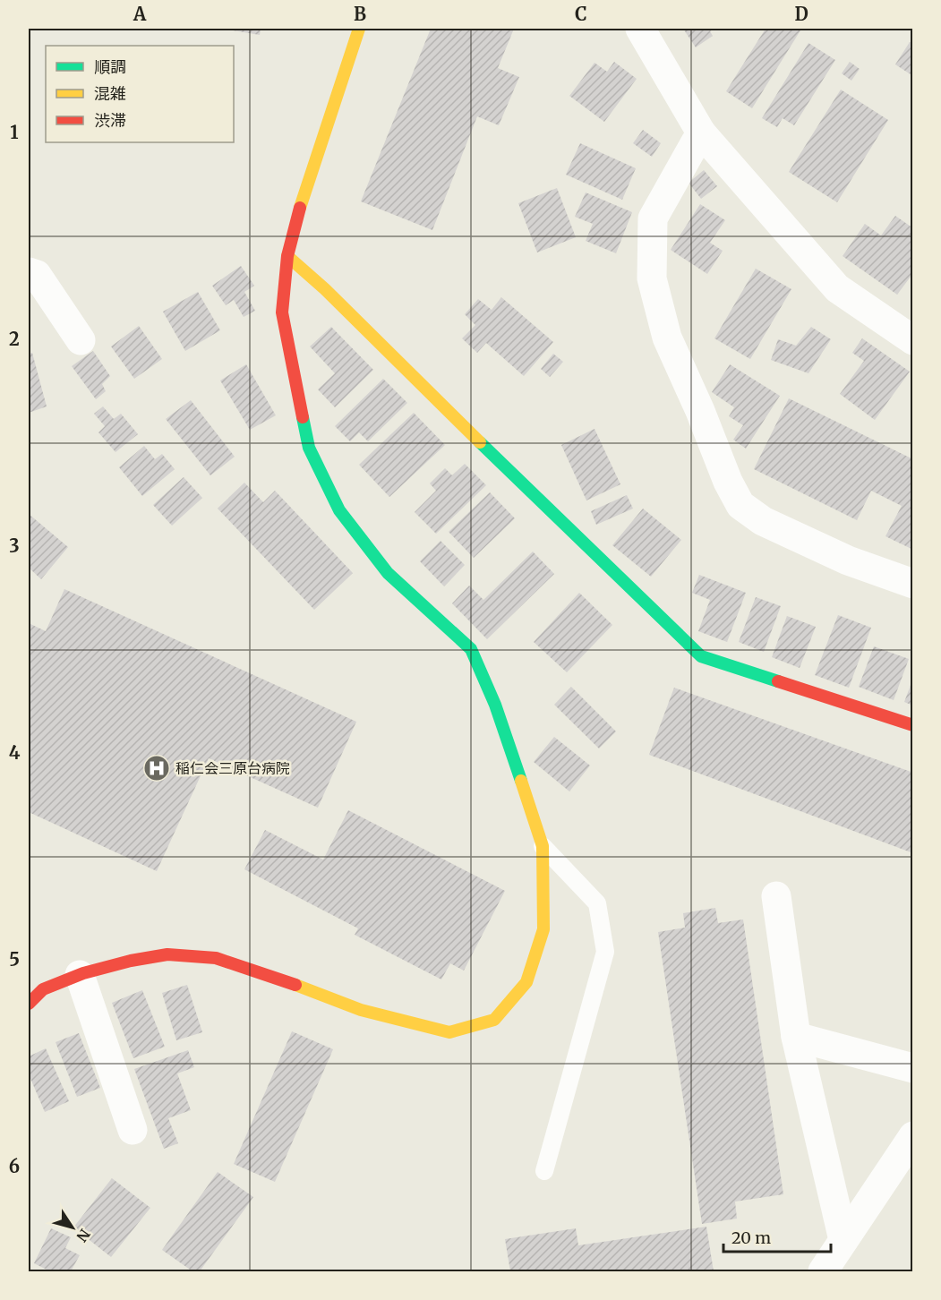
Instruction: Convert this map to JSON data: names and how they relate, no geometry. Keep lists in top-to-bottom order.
{
  "places": {
    "hospital": ["稲仁会三原台病院"]
  },
  "legend": ["順調", "混雑", "渋滞"],
  "scale_bar": "20 m",
  "north": "bottom right",
  "grid": {
    "columns": [
      "A",
      "B",
      "C",
      "D"
    ],
    "rows": [
      "1",
      "2",
      "3",
      "4",
      "5",
      "6"
    ]
  }
}
